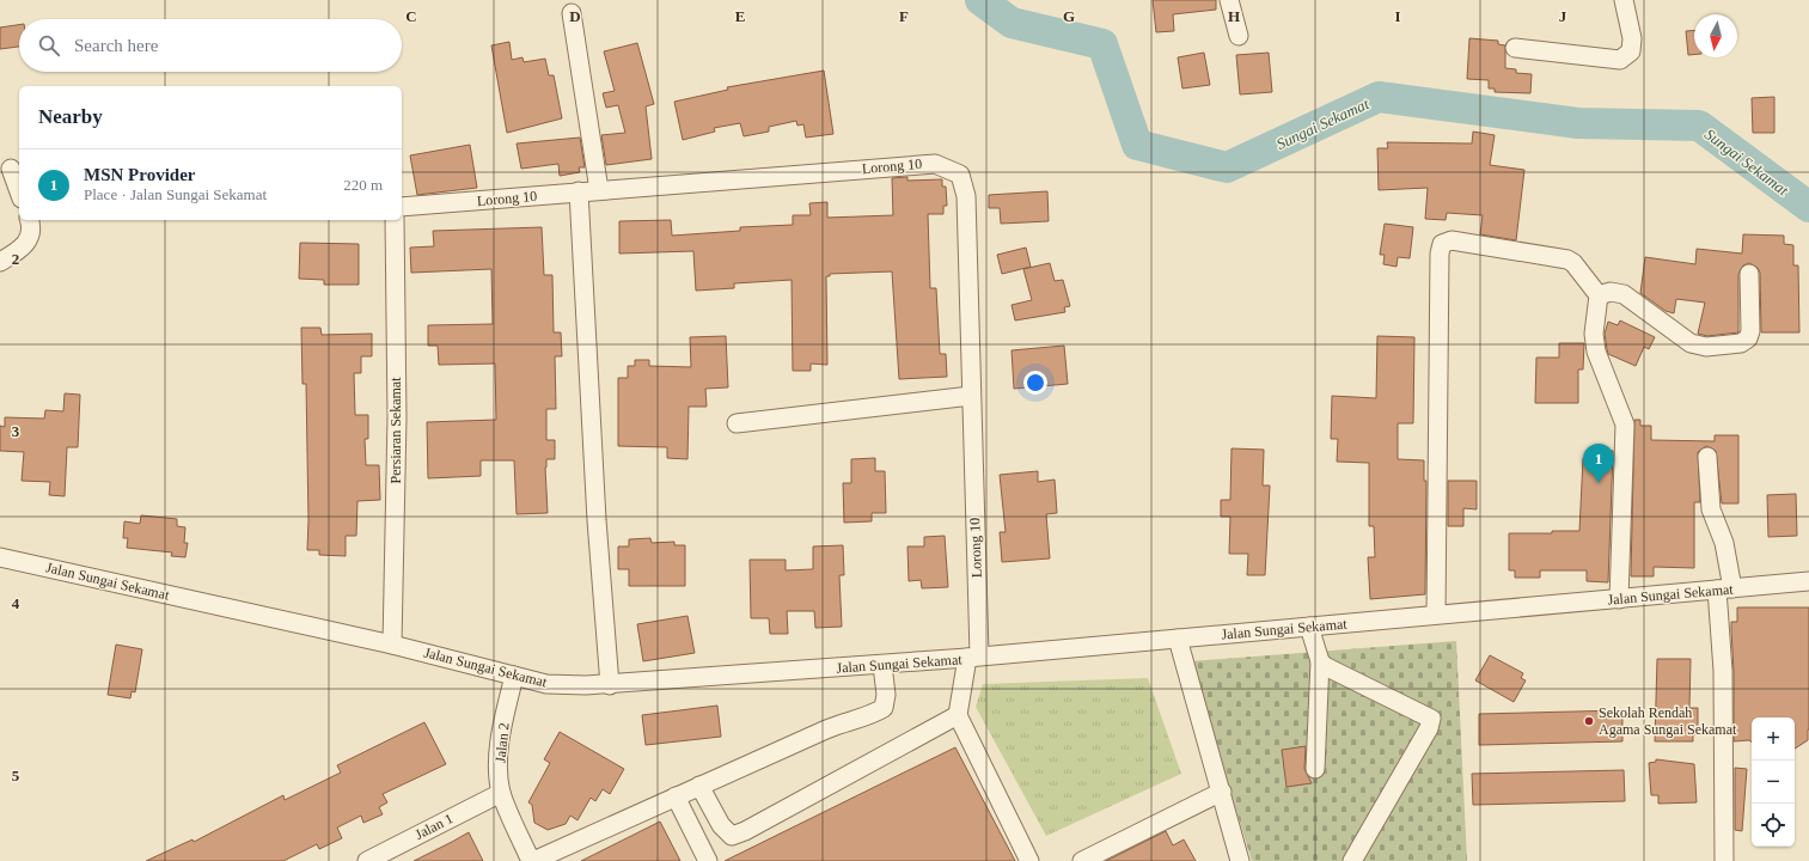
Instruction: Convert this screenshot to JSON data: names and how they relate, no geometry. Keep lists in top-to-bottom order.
{
  "streets": {
    "street": [
      "Lorong 10",
      "Persiaran Sekamat",
      "Jalan Sungai Sekamat",
      "Jalan 2",
      "Jalan 1"
    ]
  },
  "crossings": [
    ["Lorong 10", "Jalan Sungai Sekamat"],
    ["Persiaran Sekamat", "Jalan Sungai Sekamat"],
    ["Jalan Sungai Sekamat", "Jalan 2"],
    ["Jalan 2", "Jalan 1"]
  ],
  "water": ["Sungai Sekamat"],
  "places": ["Sekolah Rendah Agama Sungai Sekamat"],
  "north": "bottom",
  "page": {
    "search": "Search here",
    "heading": "Nearby",
    "list": [
      {
        "mark": "1",
        "name": "MSN Provider",
        "note": "Place · Jalan Sungai Sekamat",
        "value": "220 m"
      }
    ],
    "pins": "1",
    "map_buttons": ["+", "−"]
  },
  "grid": {
    "columns": [
      "C",
      "D",
      "E",
      "F",
      "G",
      "H",
      "I",
      "J"
    ],
    "rows": [
      "2",
      "3",
      "4",
      "5"
    ]
  }
}
